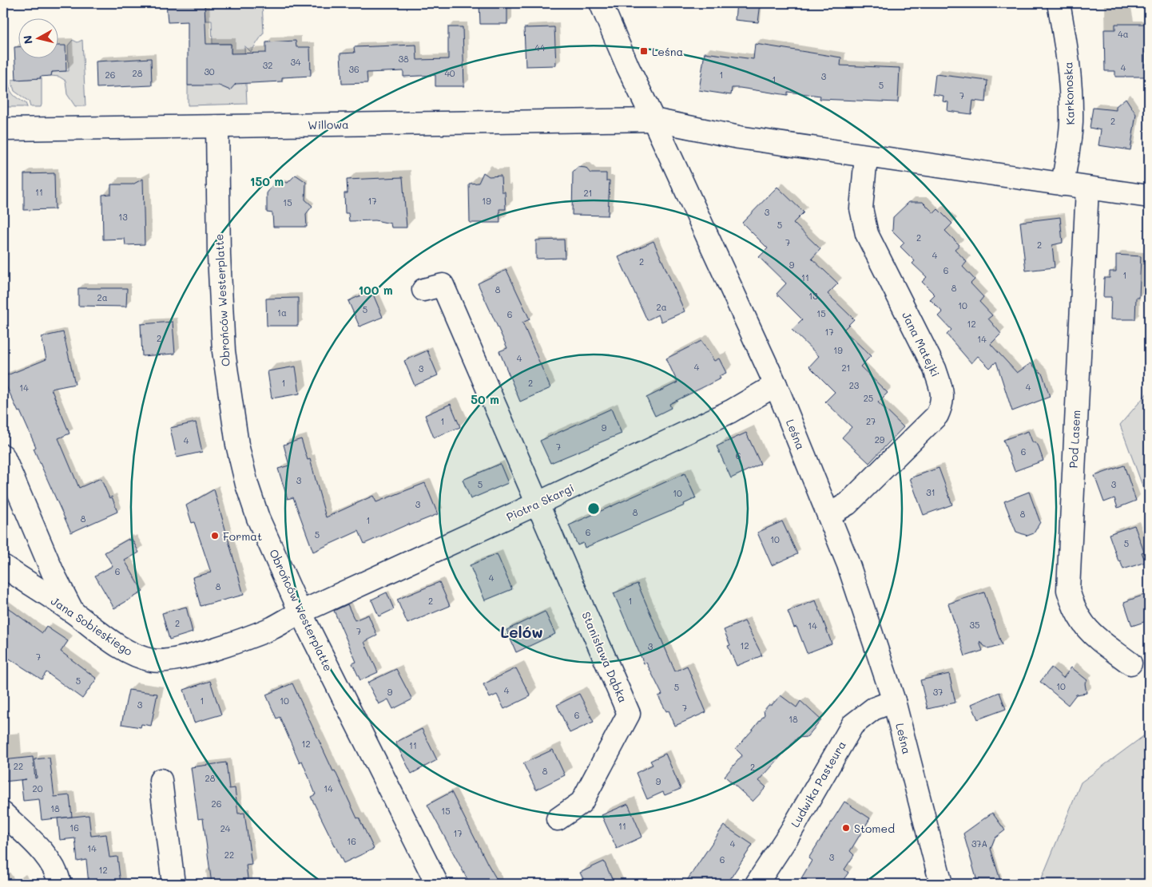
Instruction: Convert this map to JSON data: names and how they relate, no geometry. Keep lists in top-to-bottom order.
{
  "streets": {
    "street": [
      "Karkonoska",
      "Willowa",
      "Obrońców Westerplatte",
      "Jana Matejki",
      "Leśna",
      "Pod Lasem",
      "Piotra Skargi",
      "Jana Sobieskiego",
      "Stanisława Dąbka",
      "Ludwika Pasteura"
    ]
  },
  "crossings": [
    ["Willowa", "Obrońców Westerplatte"],
    ["Willowa", "Leśna"],
    ["Obrońców Westerplatte", "Piotra Skargi"],
    ["Obrońców Westerplatte", "Jana Sobieskiego"],
    ["Jana Matejki", "Leśna"],
    ["Leśna", "Piotra Skargi"],
    ["Leśna", "Ludwika Pasteura"],
    ["Piotra Skargi", "Jana Sobieskiego"],
    ["Piotra Skargi", "Stanisława Dąbka"]
  ],
  "districts": ["Lelów"],
  "places": {
    "transit": ["Leśna"],
    "other": ["Format", "Stomed"]
  },
  "house_numbers": [
    "4a",
    "44",
    "38",
    "34",
    "32",
    "4",
    "36",
    "30",
    "28",
    "40",
    "26",
    "1",
    "3",
    "1",
    "5",
    "7",
    "2",
    "11",
    "21",
    "17",
    "19",
    "15",
    "3",
    "13",
    "5",
    "2",
    "7",
    "2",
    "4",
    "2",
    "9",
    "6",
    "1",
    "11",
    "8",
    "8",
    "13",
    "2a",
    "10",
    "2a",
    "5",
    "1a",
    "15",
    "6",
    "12",
    "17",
    "2",
    "14",
    "19",
    "4",
    "4",
    "21",
    "3",
    "1",
    "2",
    "23",
    "4",
    "14",
    "25",
    "1",
    "27",
    "9",
    "29",
    "4",
    "7",
    "6",
    "6",
    "3",
    "5",
    "3",
    "31",
    "10",
    "3",
    "8",
    "8",
    "8",
    "1",
    "6",
    "5",
    "10",
    "5",
    "6",
    "4",
    "8",
    "2",
    "1",
    "2",
    "35",
    "14",
    "7",
    "12",
    "3",
    "7",
    "5",
    "10",
    "5",
    "4",
    "9",
    "37",
    "1",
    "10",
    "3",
    "7",
    "6",
    "18",
    "12",
    "11",
    "22",
    "2",
    "8",
    "28",
    "9",
    "20",
    "14",
    "26",
    "18",
    "15",
    "11",
    "16",
    "24",
    "17",
    "16",
    "4",
    "37A",
    "14",
    "22",
    "3",
    "6",
    "12"
  ],
  "north": "left",
  "rings": ["150 m", "100 m", "50 m"]
}
